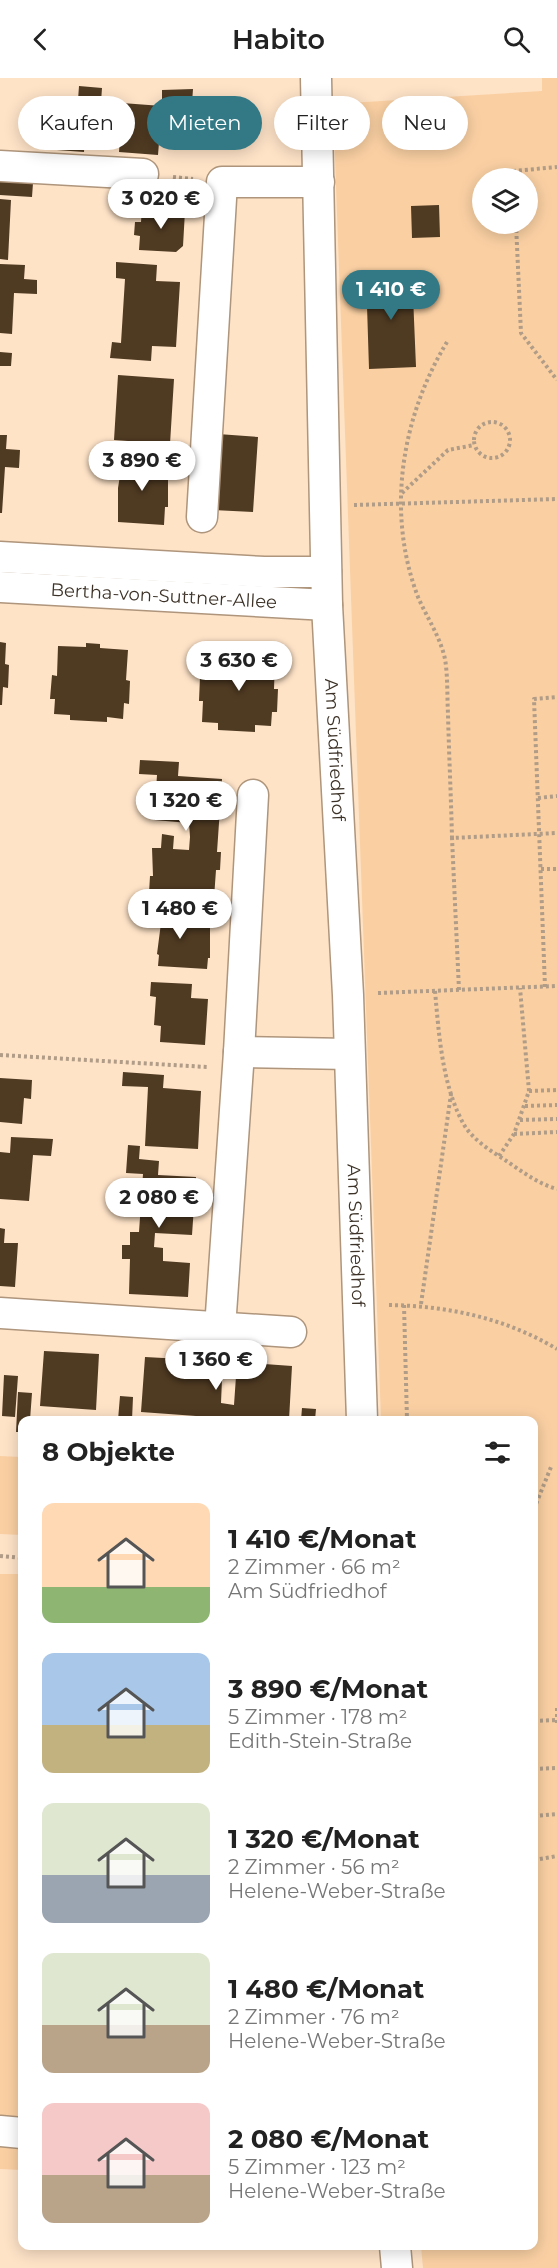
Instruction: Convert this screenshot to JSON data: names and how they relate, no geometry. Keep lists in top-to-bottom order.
{
  "streets": {
    "street": ["Bertha-von-Suttner-Allee", "Am Südfriedhof"]
  },
  "crossings": [
    ["Bertha-von-Suttner-Allee", "Am Südfriedhof"]
  ],
  "page": {
    "header": "Habito",
    "chip": [
      "Kaufen",
      "Mieten",
      "Filter",
      "Neu"
    ],
    "price": [
      "3 020 €",
      "1 410 €",
      "3 890 €",
      "3 630 €",
      "1 320 €",
      "1 480 €",
      "2 080 €",
      "1 360 €"
    ],
    "heading": "8 Objekte",
    "list": [
      {
        "name": "1 410 €/Monat",
        "note": "2 Zimmer · 66 m² · Am Südfriedhof"
      },
      {
        "name": "3 890 €/Monat",
        "note": "5 Zimmer · 178 m² · Edith-Stein-Straße"
      },
      {
        "name": "1 320 €/Monat",
        "note": "2 Zimmer · 56 m² · Helene-Weber-Straße"
      },
      {
        "name": "1 480 €/Monat",
        "note": "2 Zimmer · 76 m² · Helene-Weber-Straße"
      },
      {
        "name": "2 080 €/Monat",
        "note": "5 Zimmer · 123 m² · Helene-Weber-Straße"
      }
    ]
  }
}
